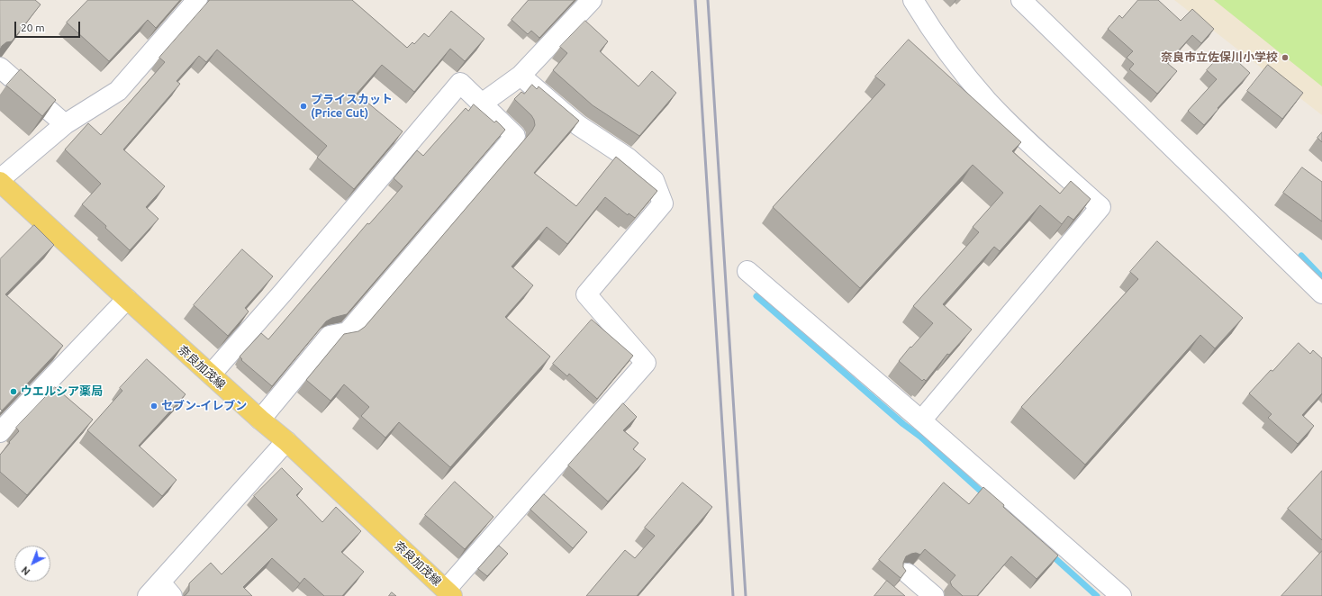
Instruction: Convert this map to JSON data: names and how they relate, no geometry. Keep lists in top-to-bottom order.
{
  "streets": {
    "main road": ["奈良加茂線"]
  },
  "places": [
    "奈良市立佐保川小学校",
    "プライスカット (Price Cut)",
    "ウエルシア薬局",
    "セブン-イレブン"
  ],
  "scale_bar": "20 m",
  "north": "bottom left"
}
